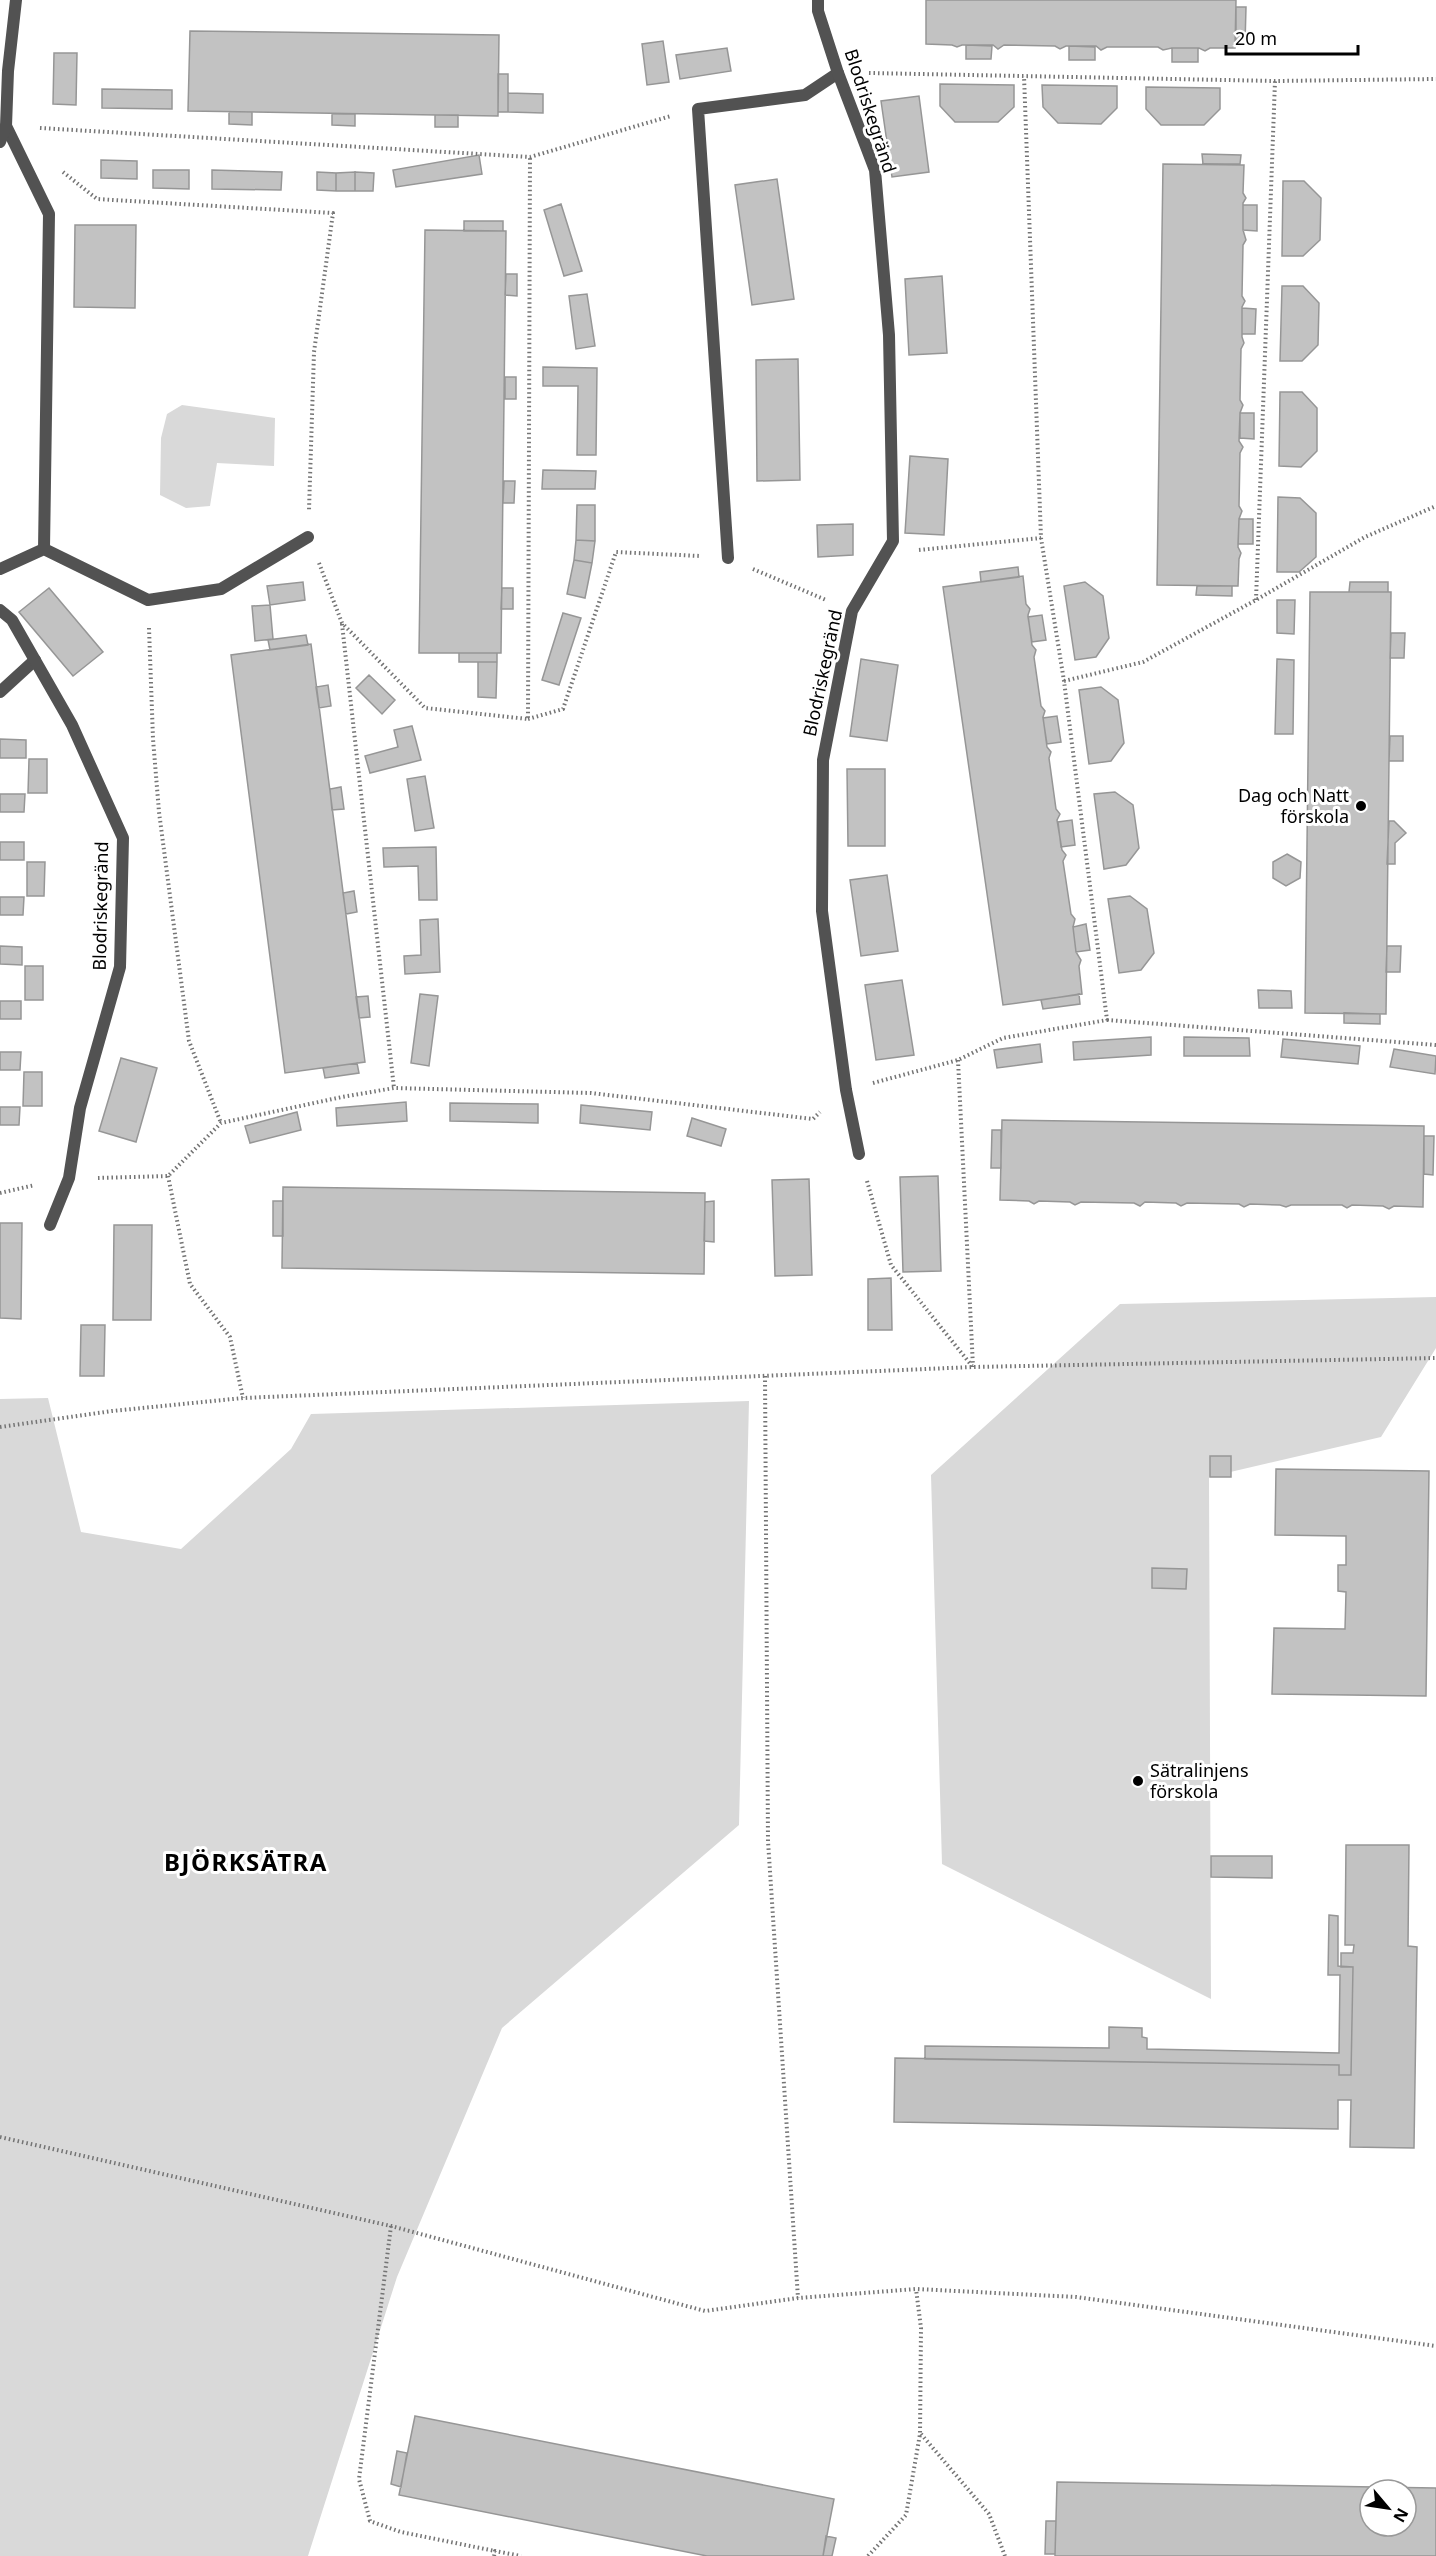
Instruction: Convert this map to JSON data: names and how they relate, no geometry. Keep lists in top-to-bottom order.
{
  "streets": {
    "street": ["Blodriskegränd"]
  },
  "districts": ["BJÖRKSÄTRA"],
  "places": ["Dag och Natt förskola", "Sätralinjens förskola"],
  "scale_bar": "20 m",
  "north": "bottom right"
}
